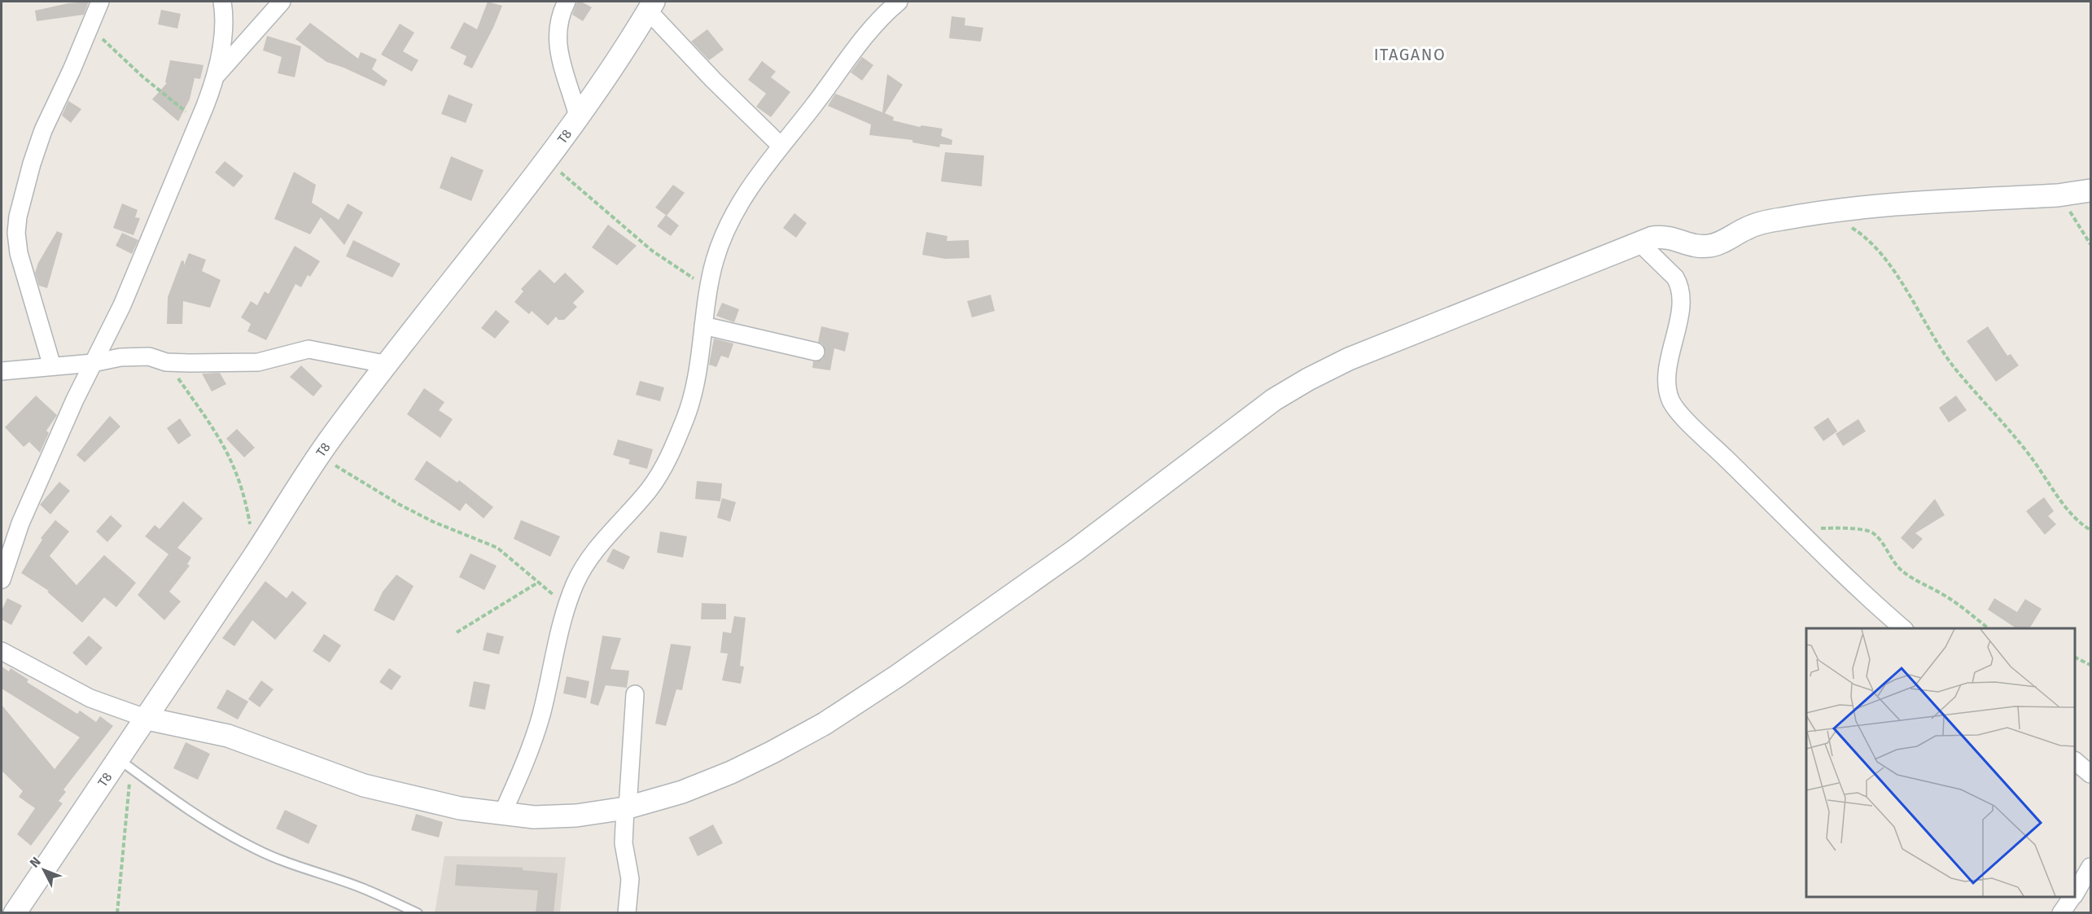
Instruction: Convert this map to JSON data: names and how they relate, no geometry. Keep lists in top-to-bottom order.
{
  "streets": {
    "street": ["T8"]
  },
  "districts": ["ITAGANO"],
  "north": "top left"
}
